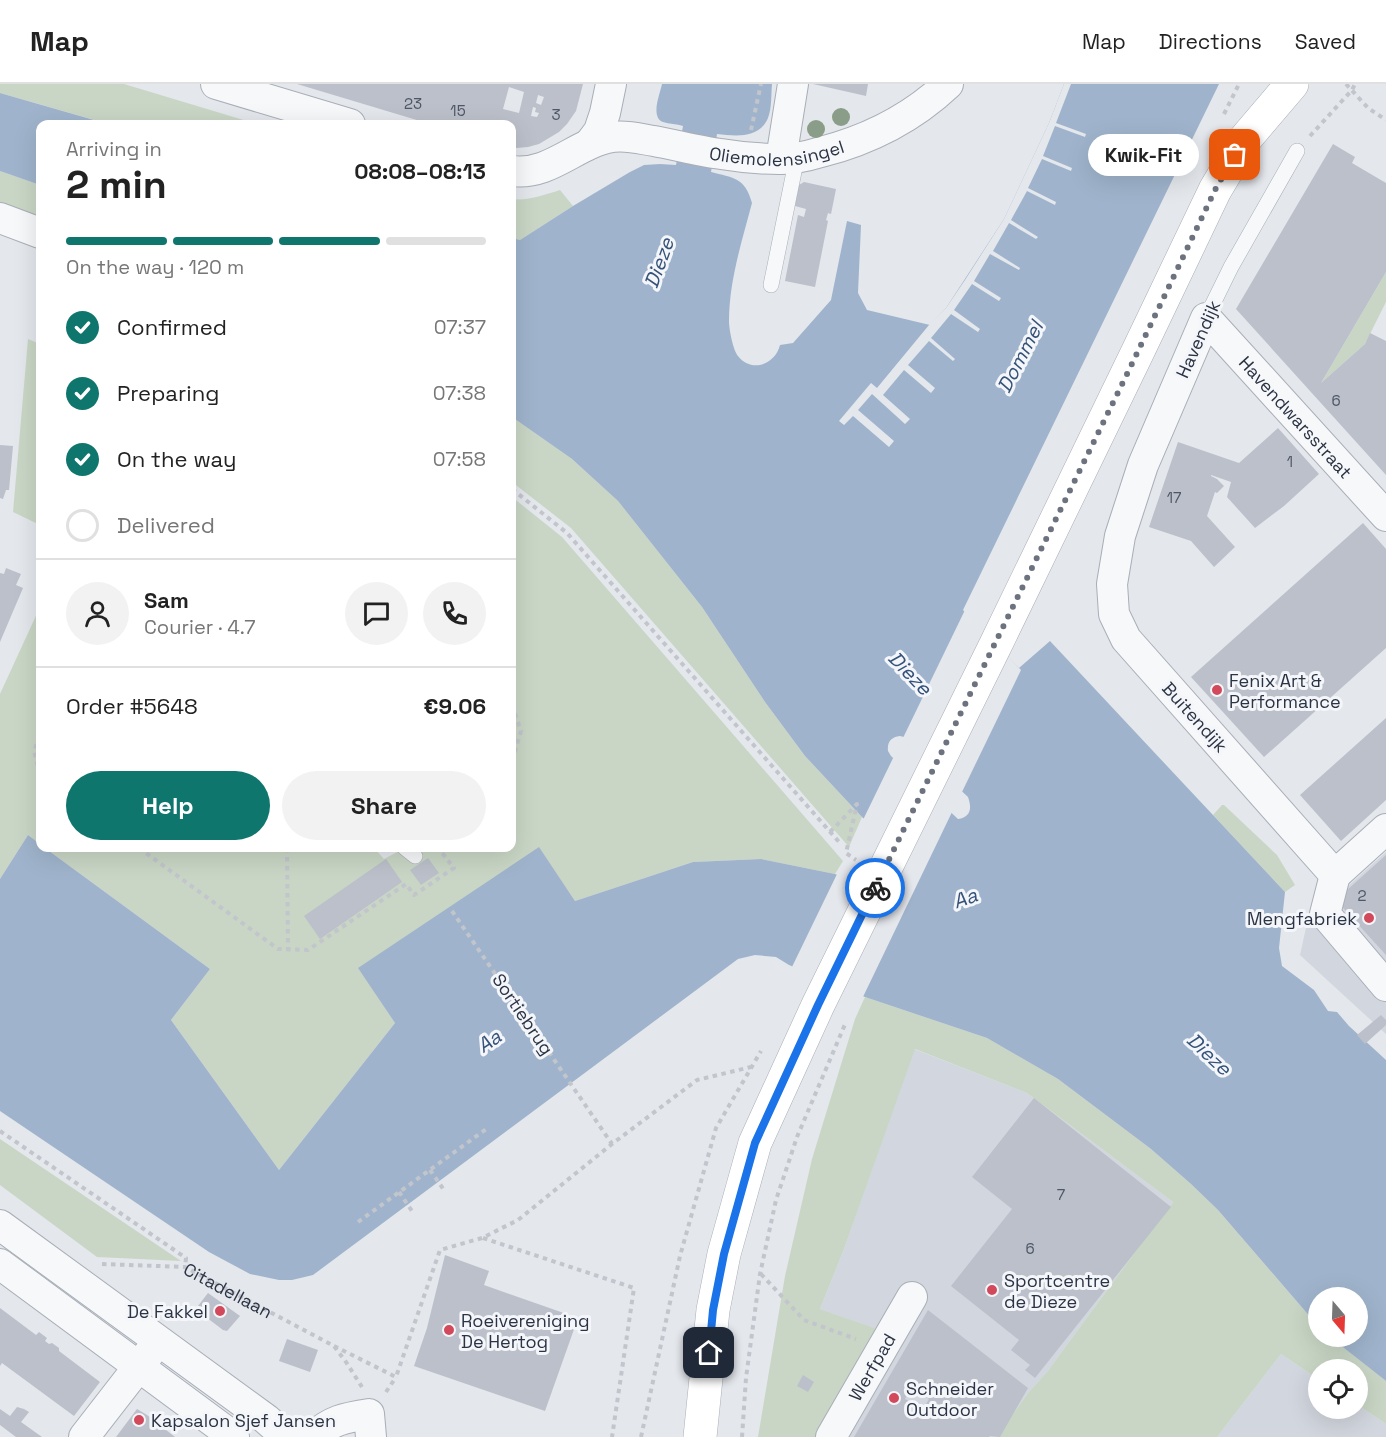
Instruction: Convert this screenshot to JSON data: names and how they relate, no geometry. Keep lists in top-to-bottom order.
{
  "streets": {
    "street": [
      "Oliemolensingel",
      "Havendijk",
      "Havendwarsstraat",
      "Buitendijk",
      "Werfpad"
    ],
    "path": ["Sortiebrug", "Citadellaan"]
  },
  "crossings": [
    ["Havendijk", "Havendwarsstraat"],
    ["Havendijk", "Buitendijk"]
  ],
  "water": ["Dieze", "Dommel", "Aa"],
  "places": [
    "Kwik-Fit",
    "Fenix Art & Performance",
    "Mengfabriek",
    "Sportcentre de Dieze",
    "De Fakkel",
    "Roeivereniging De Hertog",
    "Schneider Outdoor",
    "Kapsalon Sjef Jansen"
  ],
  "house_numbers": [
    "23",
    "15",
    "3",
    "6",
    "1",
    "17",
    "2",
    "7",
    "6"
  ],
  "north": "bottom",
  "page": {
    "header": "Map",
    "nav": ["Map", "Directions", "Saved"],
    "heading": ["2 min", "Arriving in", "08:08–08:13"],
    "panel": [
      "Sam",
      "Courier · 4.7",
      "Order #5648",
      "€9.06"
    ],
    "bubble": "Kwik-Fit",
    "bar": "On the way · 120 m",
    "list": [
      ["Confirmed", "07:37"],
      ["Preparing", "07:38"],
      ["On the way", "07:58"],
      "Delivered"
    ],
    "buttons": ["Help", "Share"]
  }
}
